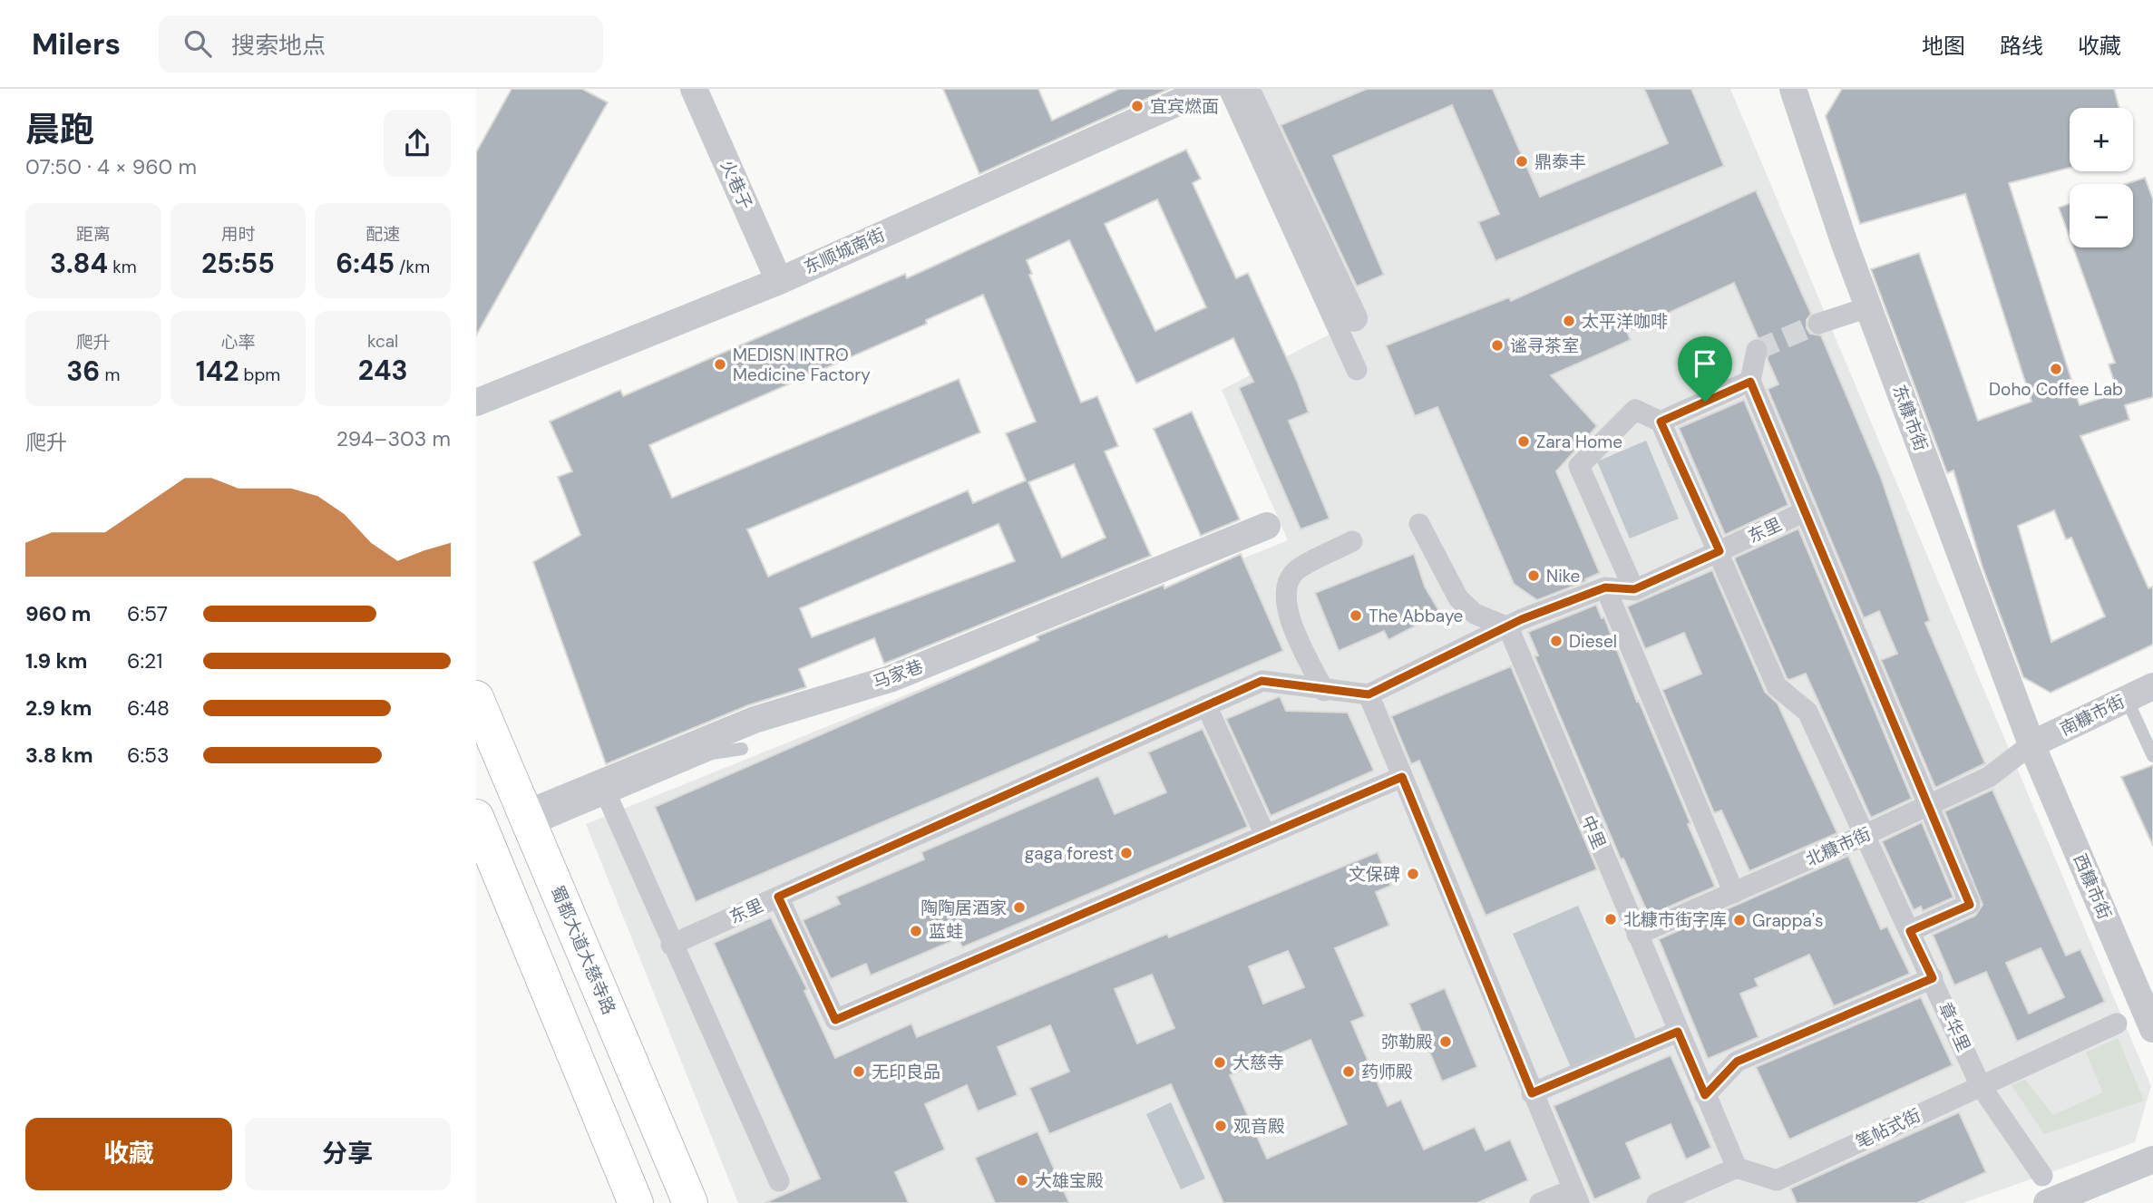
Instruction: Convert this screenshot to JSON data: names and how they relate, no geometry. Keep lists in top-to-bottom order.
{
  "streets": {
    "main road": ["蜀都大道大慈寺路"],
    "street": [
      "火巷子",
      "东顺城南街",
      "东糠市街",
      "东里",
      "马家巷",
      "南糠市街",
      "中里",
      "北糠市街",
      "西糠市街",
      "章华里",
      "笔帖式街"
    ]
  },
  "crossings": [
    ["火巷子", "东顺城南街"],
    ["东糠市街", "南糠市街"],
    ["东糠市街", "北糠市街"],
    ["东糠市街", "西糠市街"],
    ["东里", "中里"],
    ["东里", "章华里"],
    ["马家巷", "蜀都大道大慈寺路"],
    ["南糠市街", "北糠市街"],
    ["南糠市街", "西糠市街"],
    ["中里", "北糠市街"],
    ["中里", "笔帖式街"],
    ["北糠市街", "西糠市街"],
    ["北糠市街", "章华里"],
    ["章华里", "笔帖式街"]
  ],
  "places": [
    "宜宾燃面",
    "鼎泰丰",
    "太平洋咖啡",
    "谧寻茶室",
    "MEDISN INTRO Medicine Factory",
    "Doho Coffee Lab",
    "Zara Home",
    "Nike",
    "The Abbaye",
    "Diesel",
    "gaga forest",
    "文保碑",
    "陶陶居酒家",
    "北糠市街字库",
    "Grappa's",
    "蓝蛙",
    "弥勒殿",
    "大慈寺",
    "无印良品",
    "药师殿",
    "观音殿",
    "大雄宝殿"
  ],
  "page": {
    "header": "Milers",
    "search": "搜索地点",
    "nav": ["地图", "路线", "收藏"],
    "heading": ["晨跑", "07:50 · 4 × 960 m"],
    "map_buttons": ["+", "−"],
    "stats": [
      ["距离", "3.84 km"],
      ["用时", "25:55"],
      ["配速", "6:45 /km"],
      ["爬升", "36 m"],
      ["心率", "142 bpm"],
      ["kcal", "243"]
    ],
    "chart": ["爬升", "294–303 m"],
    "list": [
      {
        "name": "960 m",
        "note": "6:57"
      },
      {
        "name": "1.9 km",
        "note": "6:21"
      },
      {
        "name": "2.9 km",
        "note": "6:48"
      },
      {
        "name": "3.8 km",
        "note": "6:53"
      }
    ],
    "buttons": ["收藏", "分享"]
  }
}
